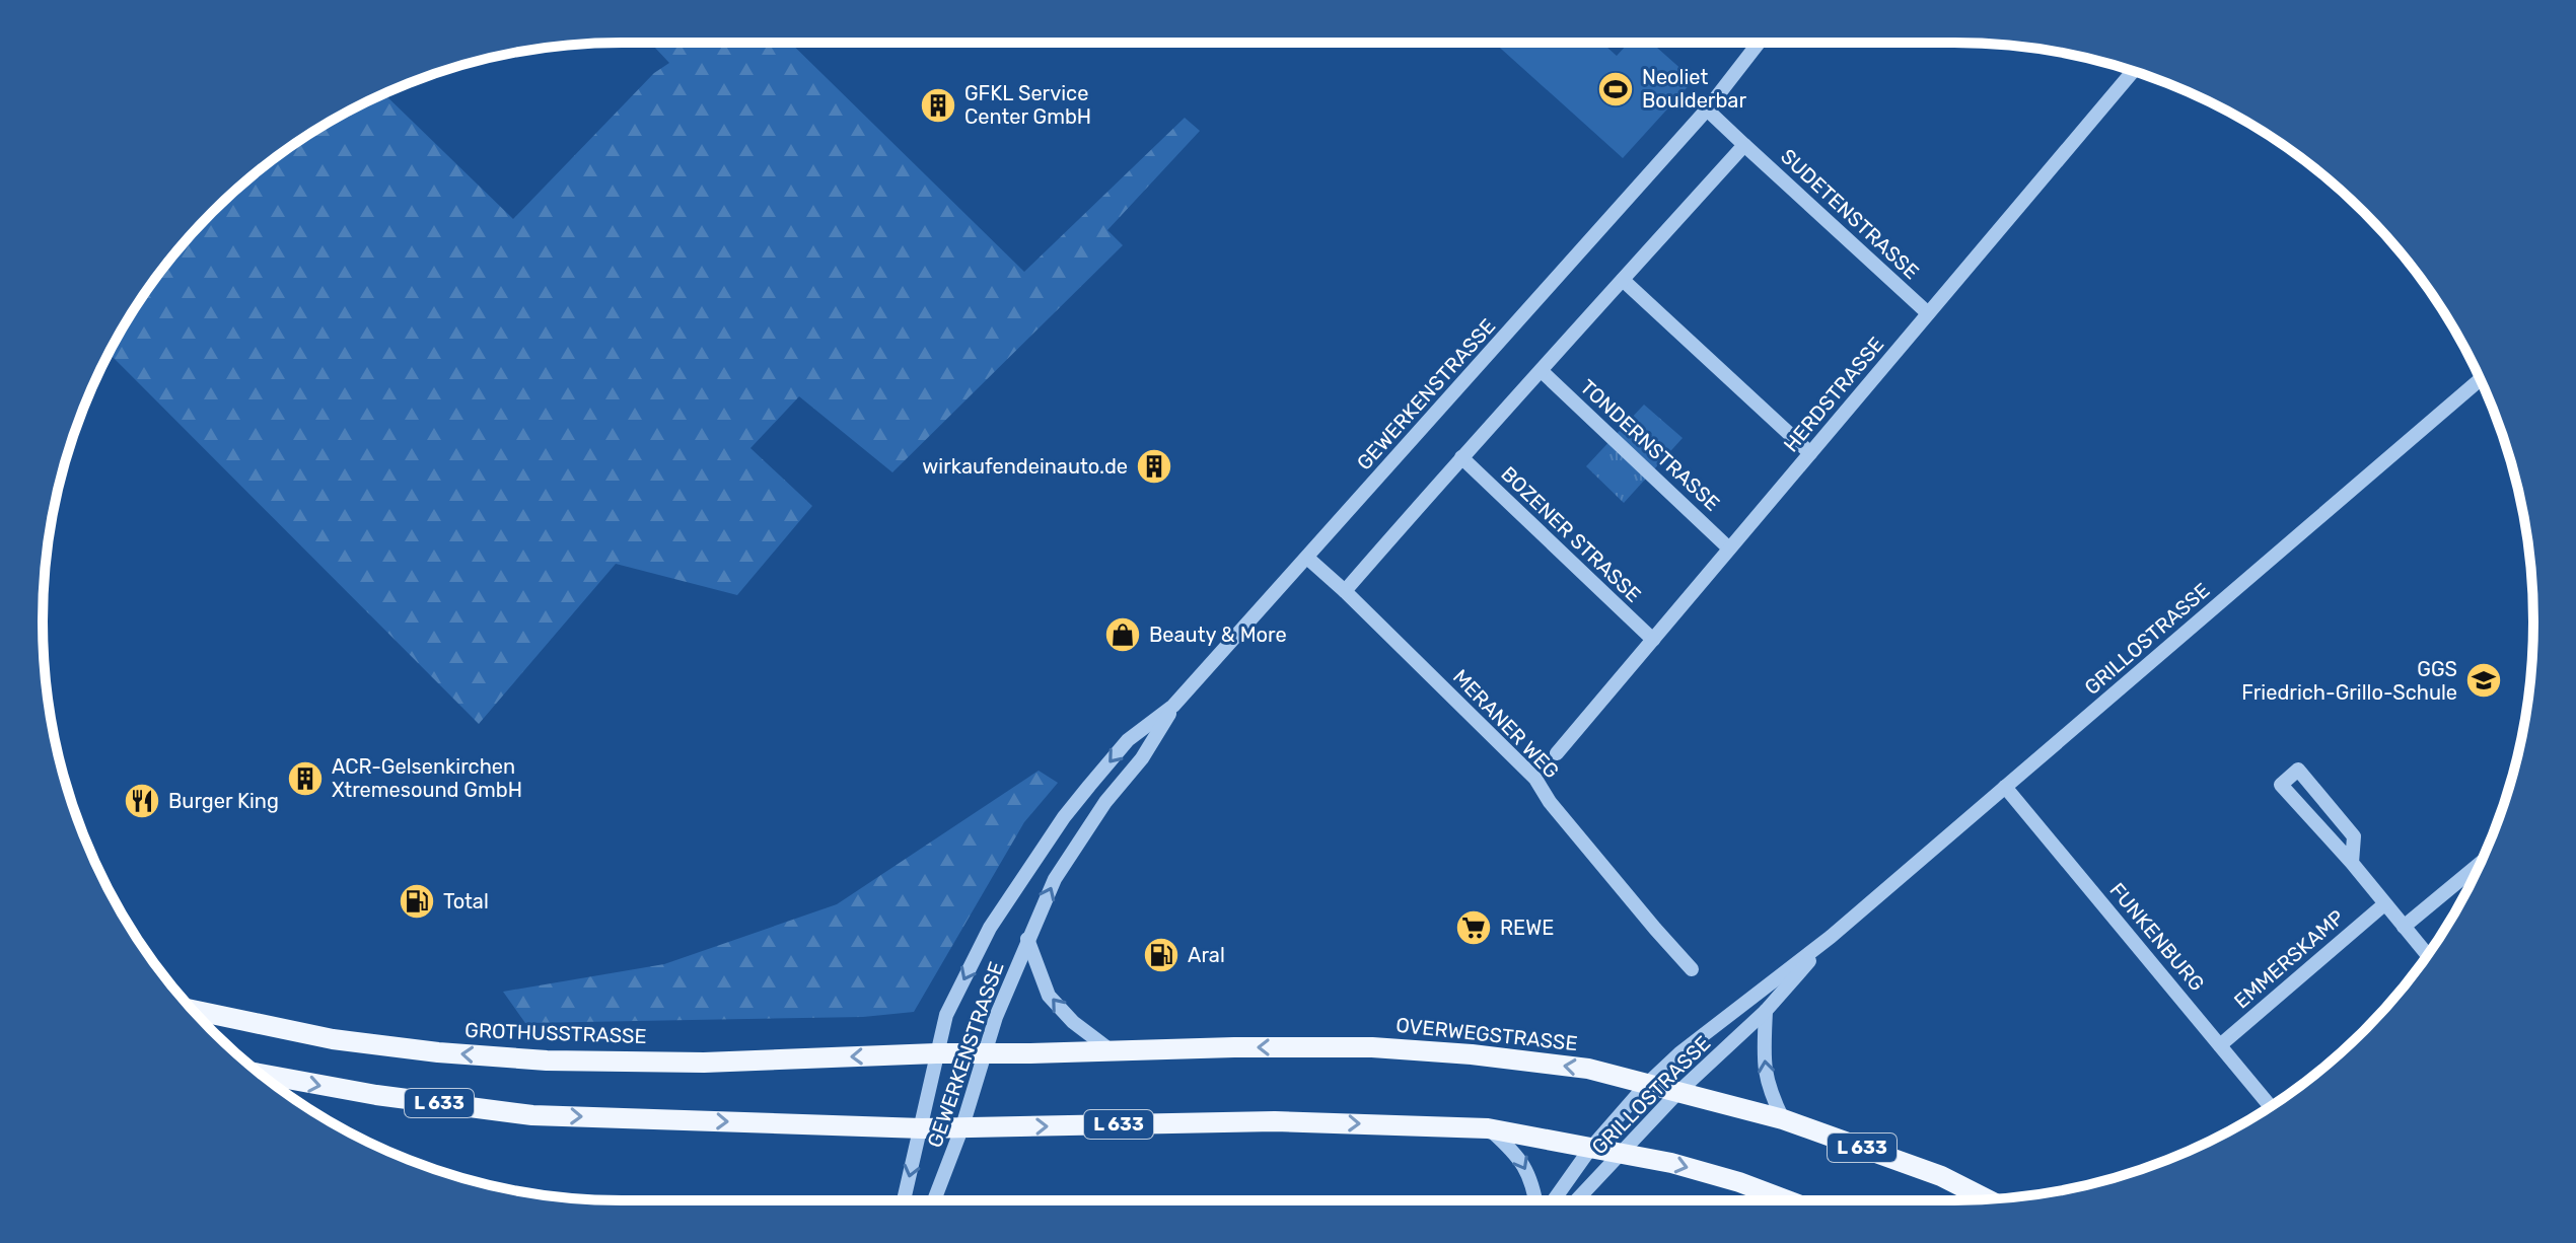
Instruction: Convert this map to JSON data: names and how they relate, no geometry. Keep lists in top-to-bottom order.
{
  "streets": {
    "main road": ["GROTHUSSTRASSE", "OVERWEGSTRASSE", "L 633"],
    "street": [
      "SUDETENSTRASSE",
      "GEWERKENSTRASSE",
      "HERDSTRASSE",
      "TONDERNSTRASSE",
      "BOZENER STRASSE",
      "GRILLOSTRASSE",
      "MERANER WEG",
      "FUNKENBURG",
      "EMMERSKAMP"
    ]
  },
  "crossings": [
    ["SUDETENSTRASSE", "HERDSTRASSE"],
    ["GEWERKENSTRASSE", "MERANER WEG"],
    ["GEWERKENSTRASSE", "GROTHUSSTRASSE"],
    ["GEWERKENSTRASSE", "OVERWEGSTRASSE"],
    ["GEWERKENSTRASSE", "L 633"],
    ["HERDSTRASSE", "TONDERNSTRASSE"],
    ["HERDSTRASSE", "BOZENER STRASSE"],
    ["GRILLOSTRASSE", "FUNKENBURG"],
    ["GRILLOSTRASSE", "OVERWEGSTRASSE"],
    ["GRILLOSTRASSE", "L 633"],
    ["FUNKENBURG", "EMMERSKAMP"],
    ["GROTHUSSTRASSE", "OVERWEGSTRASSE"]
  ],
  "places": {
    "sports": ["Neoliet Boulderbar"],
    "building": ["GFKL Service Center GmbH", "wirkaufendeinauto.de", "ACR-Gelsenkirchen Xtremesound GmbH"],
    "shop": ["Beauty & More"],
    "school or university": ["GGS Friedrich-Grillo-Schule"],
    "restaurant": ["Burger King"],
    "fuel station": ["Total", "Aral"],
    "supermarket": ["REWE"]
  }
}
